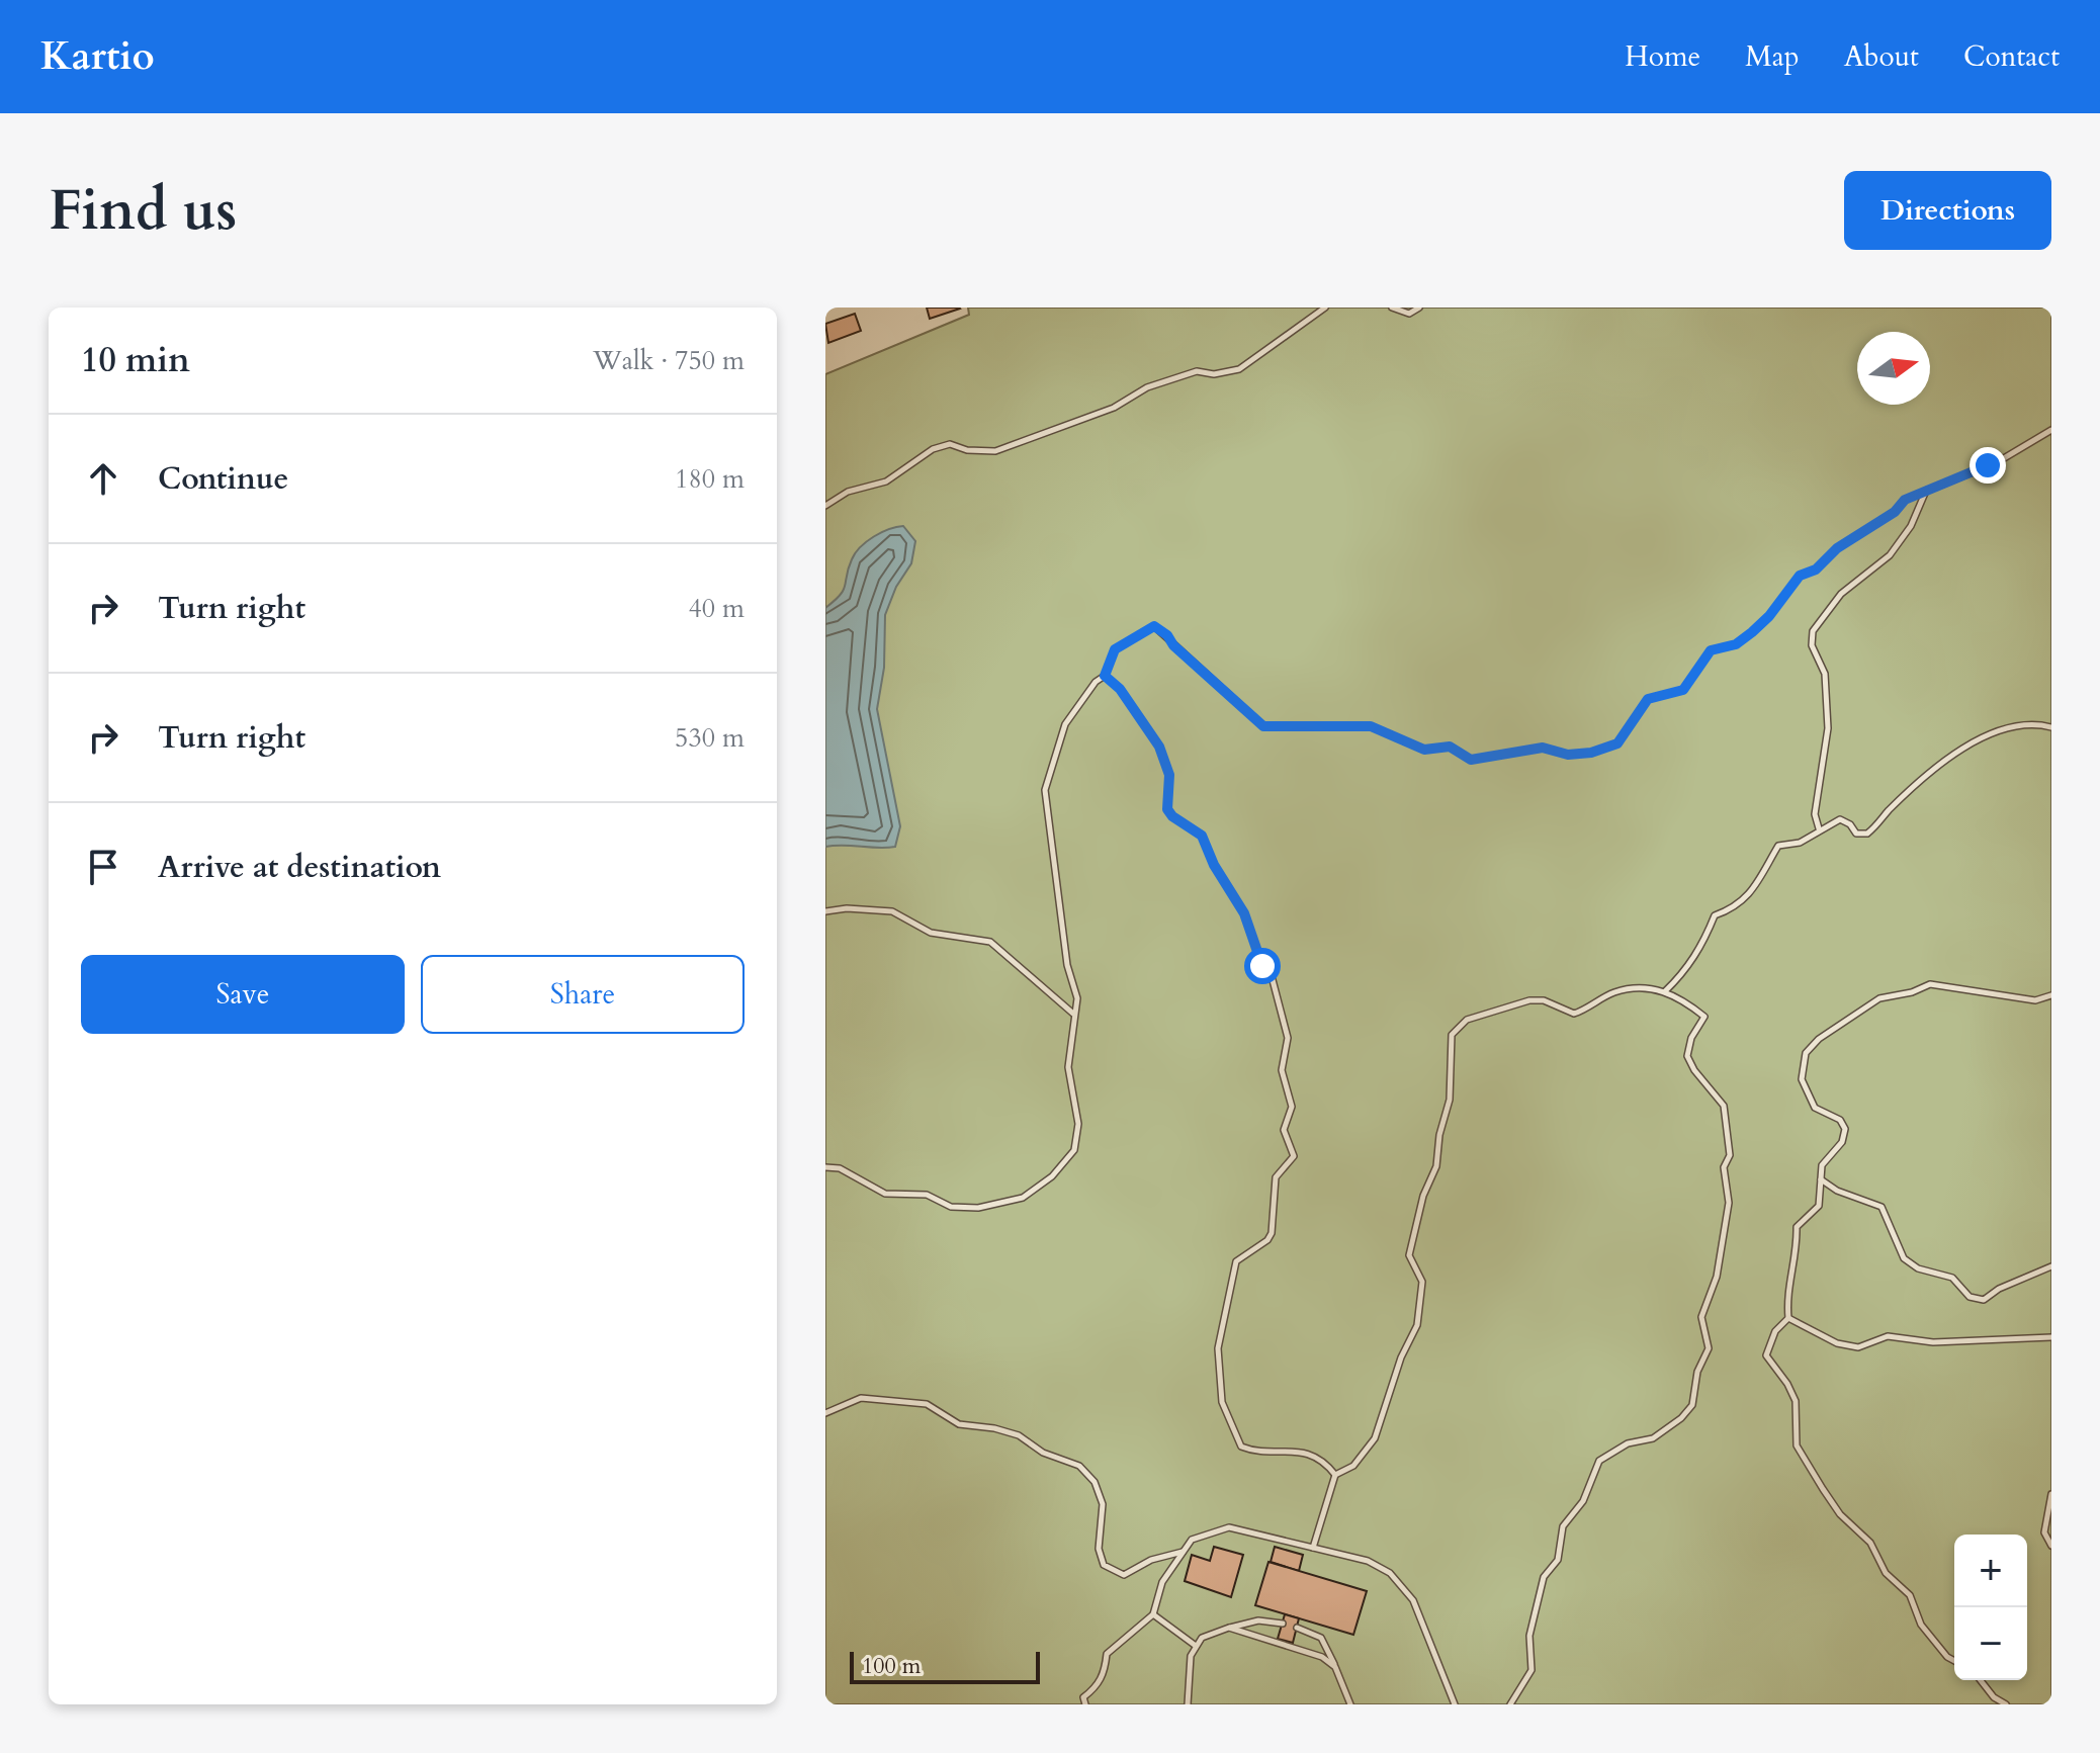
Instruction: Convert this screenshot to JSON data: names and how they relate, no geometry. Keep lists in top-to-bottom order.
{
  "scale_bar": "100 m",
  "north": "right",
  "page": {
    "header": "Kartio",
    "nav": [
      "Home",
      "Map",
      "About",
      "Contact"
    ],
    "buttons": [
      "Directions",
      ["Save", "Share"]
    ],
    "title": "Find us",
    "heading": ["10 min", "Walk · 750 m"],
    "list": [
      ["Continue", "180 m"],
      ["Turn right", "40 m"],
      ["Turn right", "530 m"],
      "Arrive at destination"
    ],
    "map_buttons": ["+", "−"],
    "scale": "100 m"
  }
}
